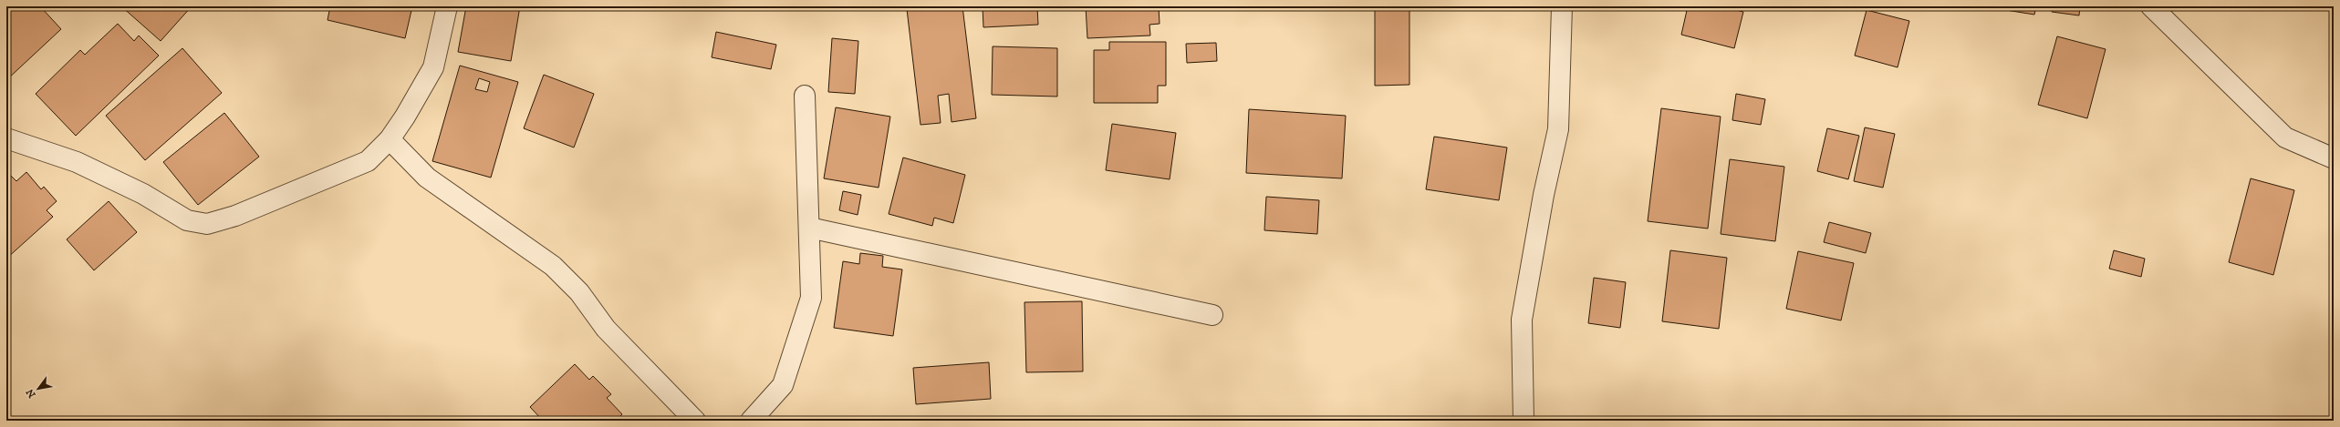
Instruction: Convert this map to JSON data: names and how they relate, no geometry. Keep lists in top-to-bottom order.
{
  "north": "bottom left"
}
